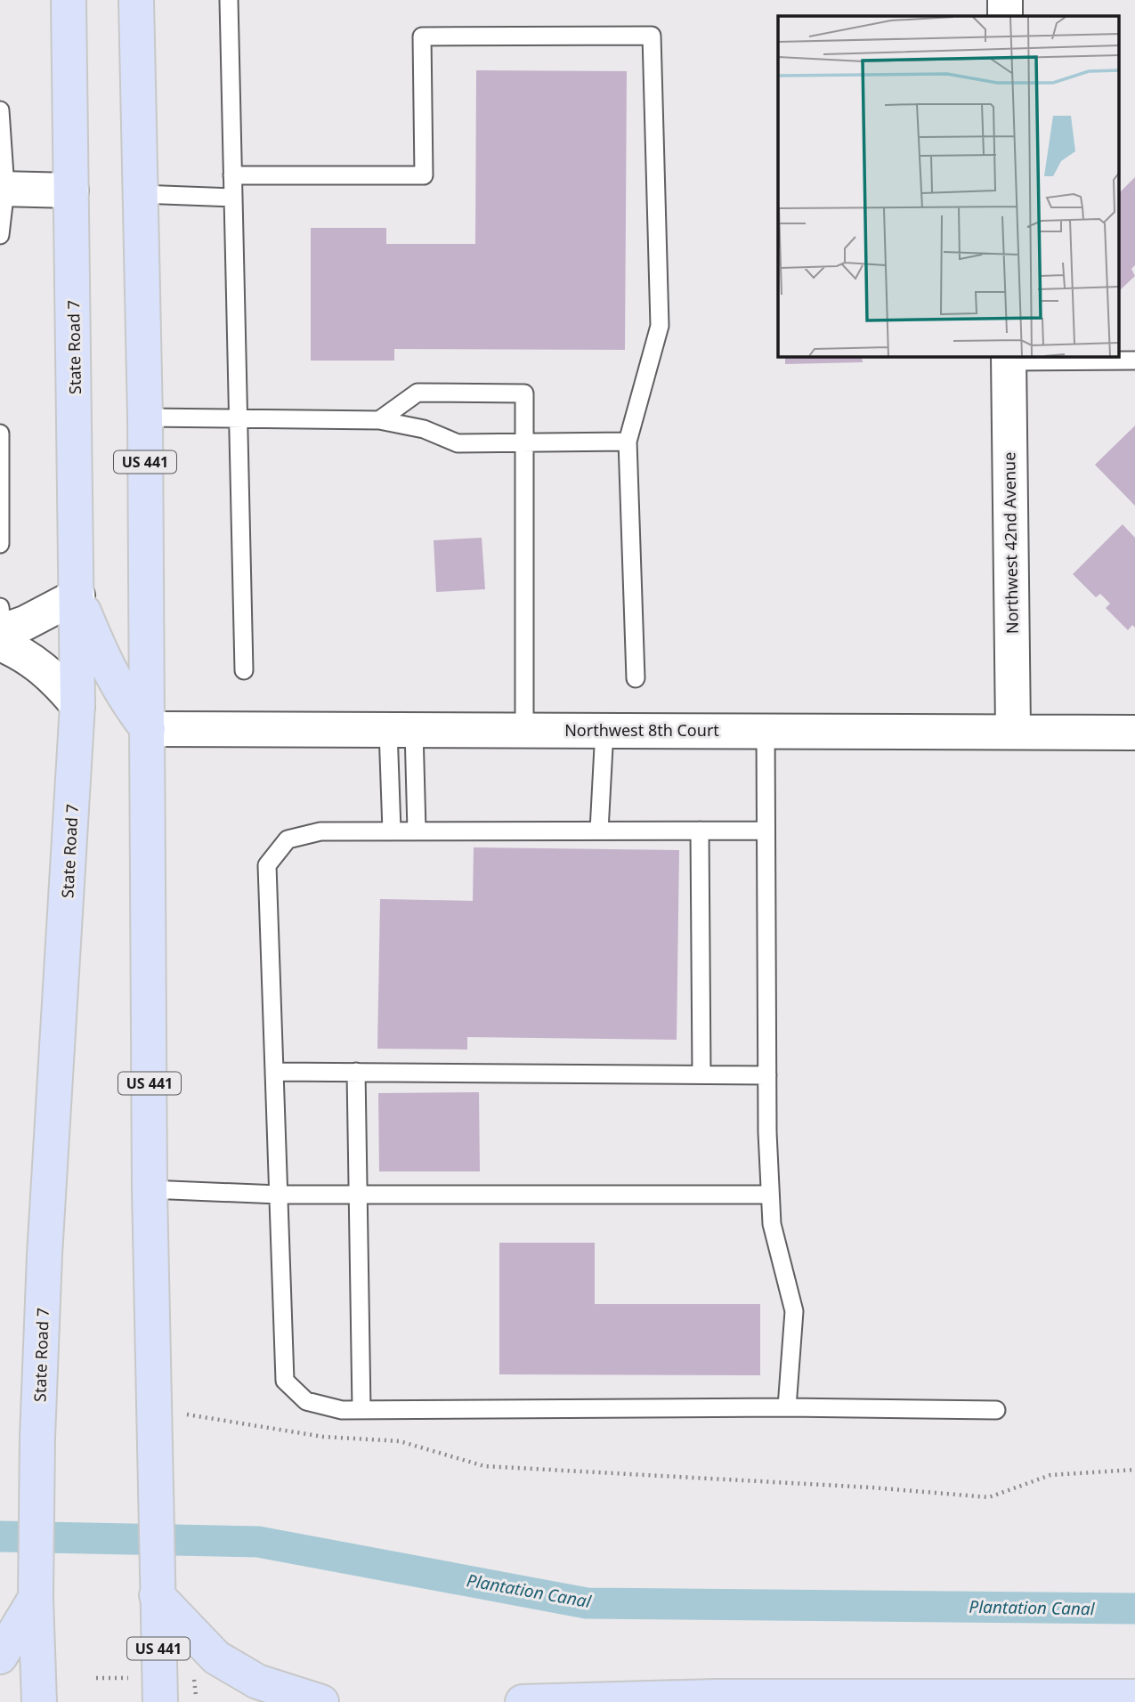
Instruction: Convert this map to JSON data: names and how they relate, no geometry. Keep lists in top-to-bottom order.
{
  "streets": {
    "main road": ["State Road 7", "US 441"],
    "street": ["Northwest 42nd Avenue", "Northwest 8th Court"]
  },
  "crossings": [
    ["US 441", "Northwest 8th Court"],
    ["Northwest 42nd Avenue", "Northwest 8th Court"]
  ],
  "water": ["Plantation Canal"]
}
